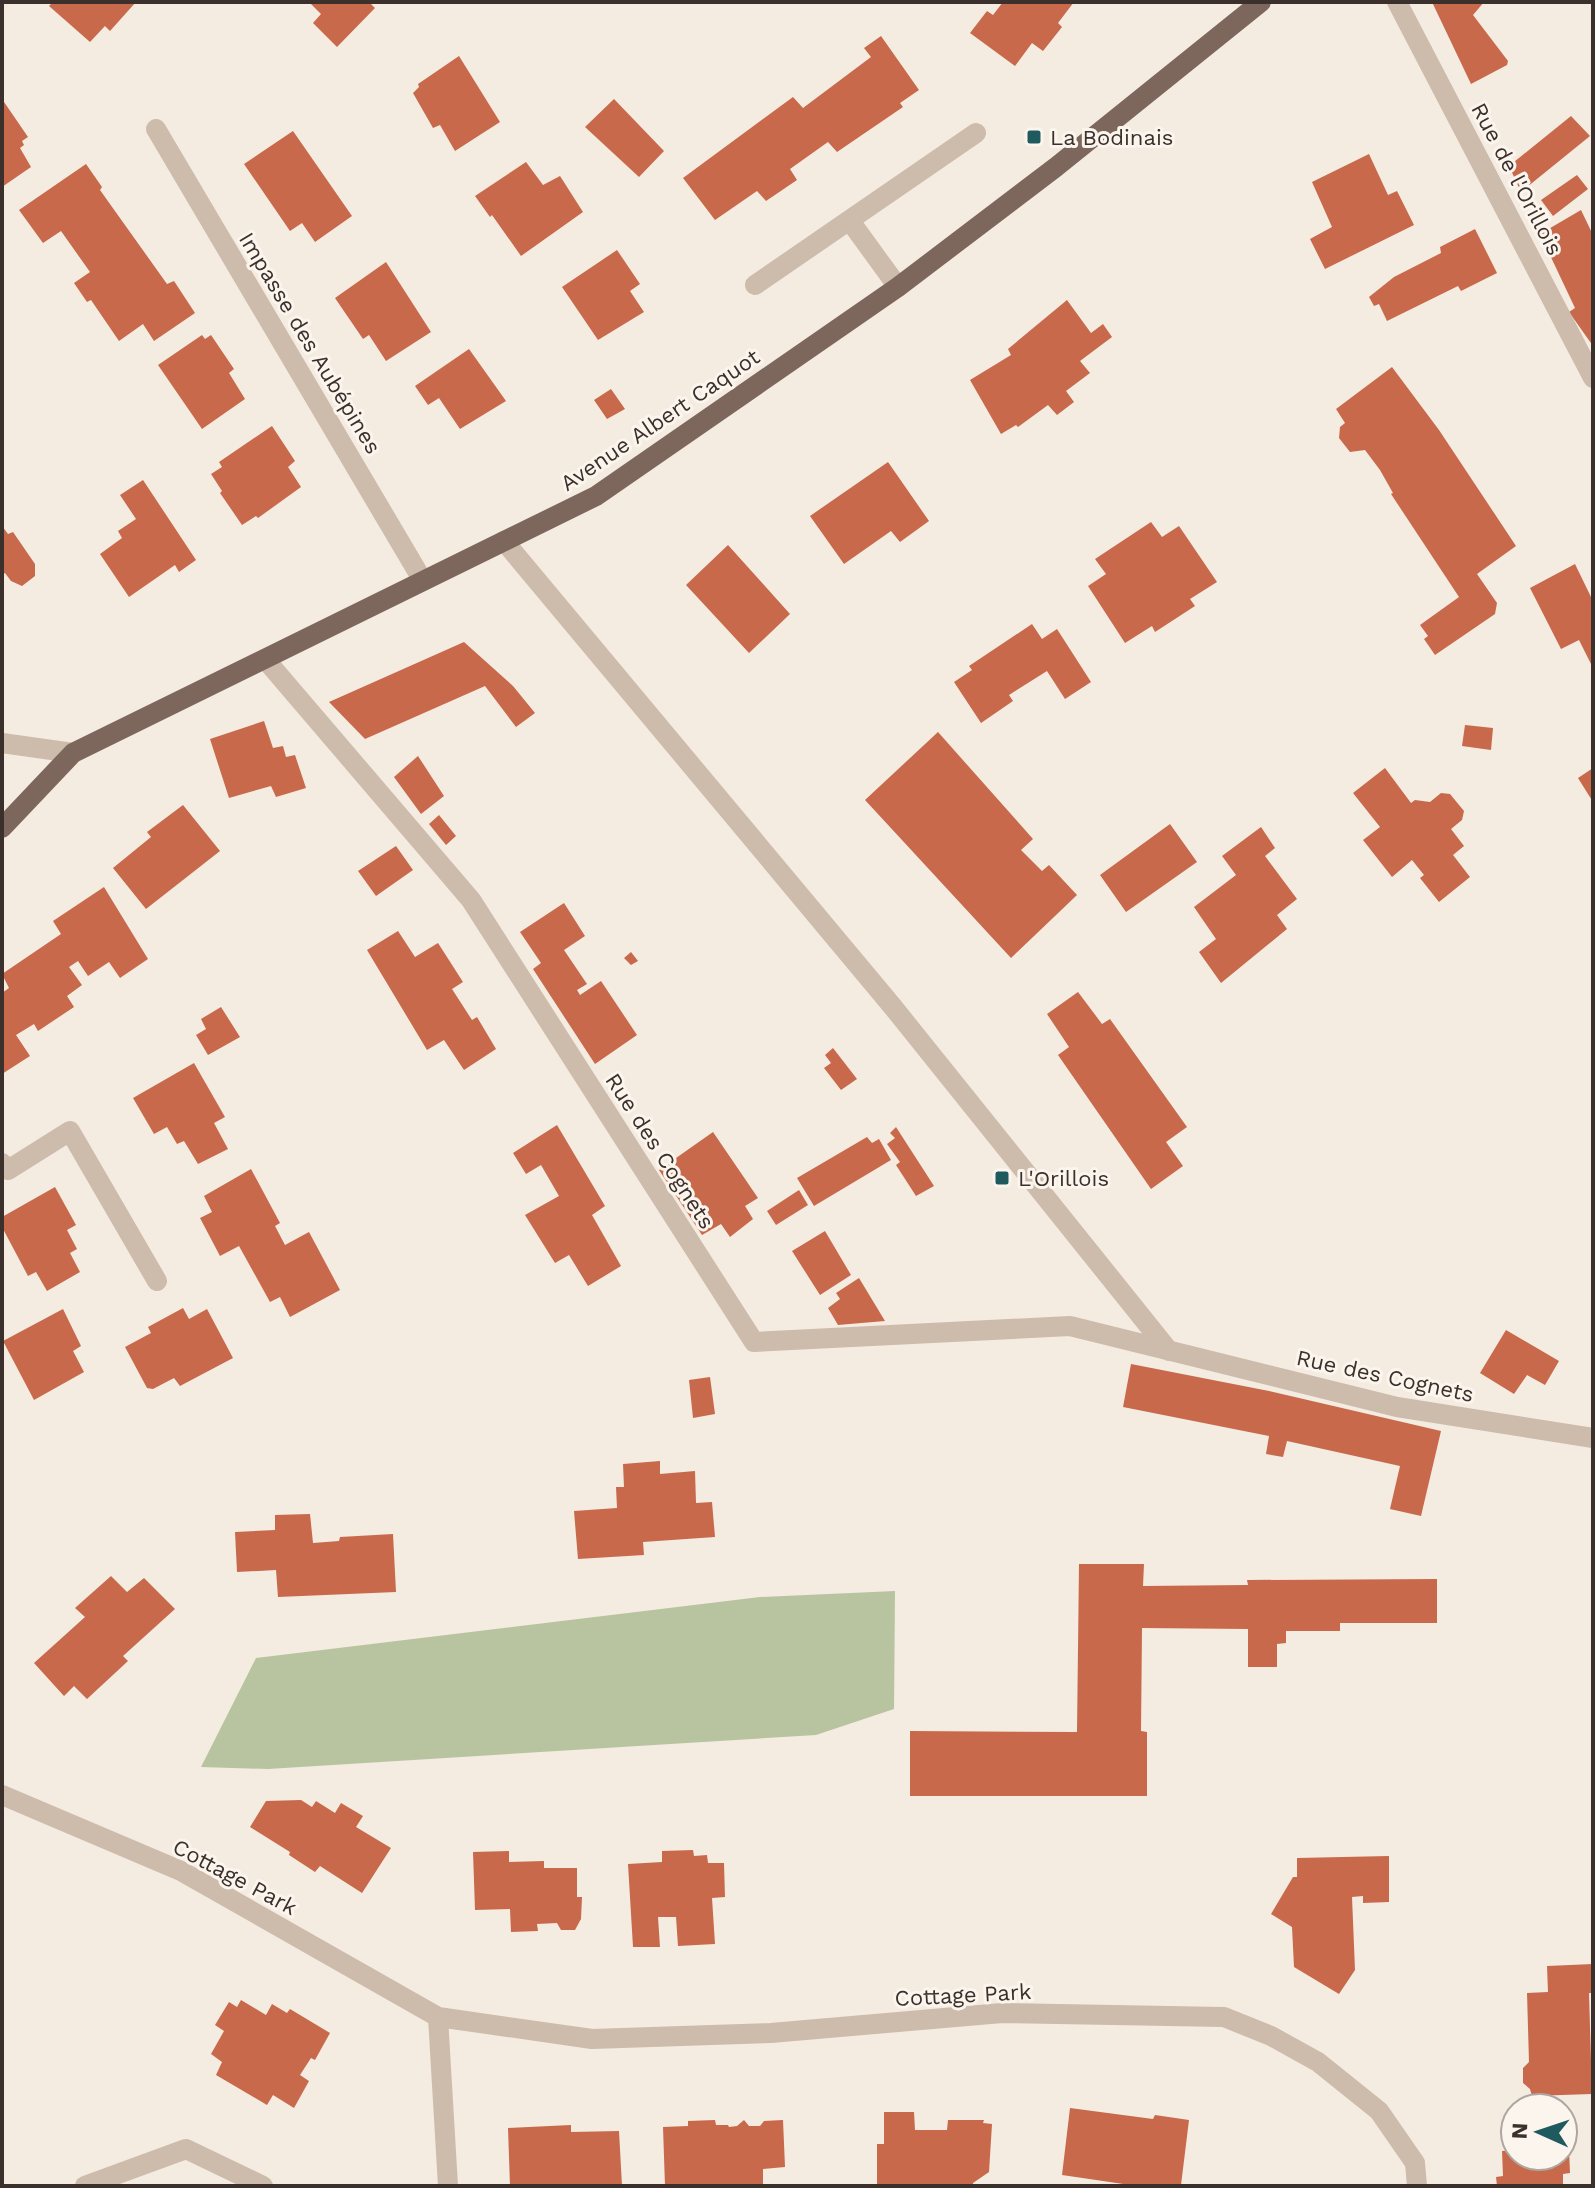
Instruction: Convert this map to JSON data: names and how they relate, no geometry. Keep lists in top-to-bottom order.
{
  "streets": {
    "main road": ["Avenue Albert Caquot"],
    "street": [
      "Rue de l'Orillois",
      "Impasse des Aubépines",
      "Rue des Cognets",
      "Cottage Park"
    ]
  },
  "crossings": [
    ["Impasse des Aubépines", "Avenue Albert Caquot"],
    ["Avenue Albert Caquot", "Rue des Cognets"]
  ],
  "places": {
    "transit": ["La Bodinais", "L'Orillois"]
  },
  "north": "left"
}
